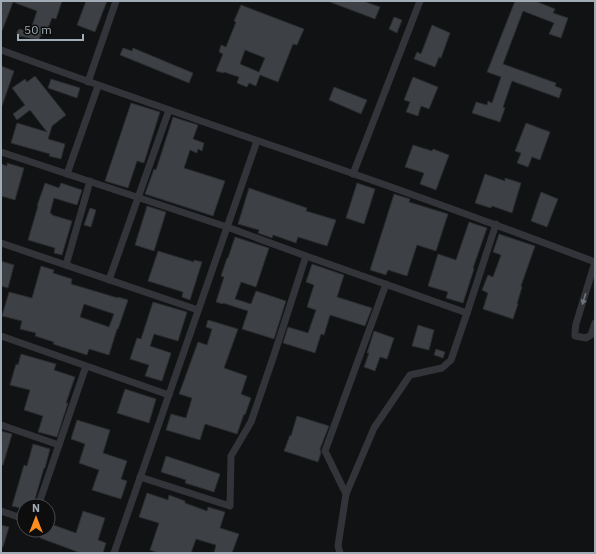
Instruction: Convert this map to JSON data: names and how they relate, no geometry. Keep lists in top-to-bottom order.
{
  "scale_bar": "50 m",
  "north": "top"
}
